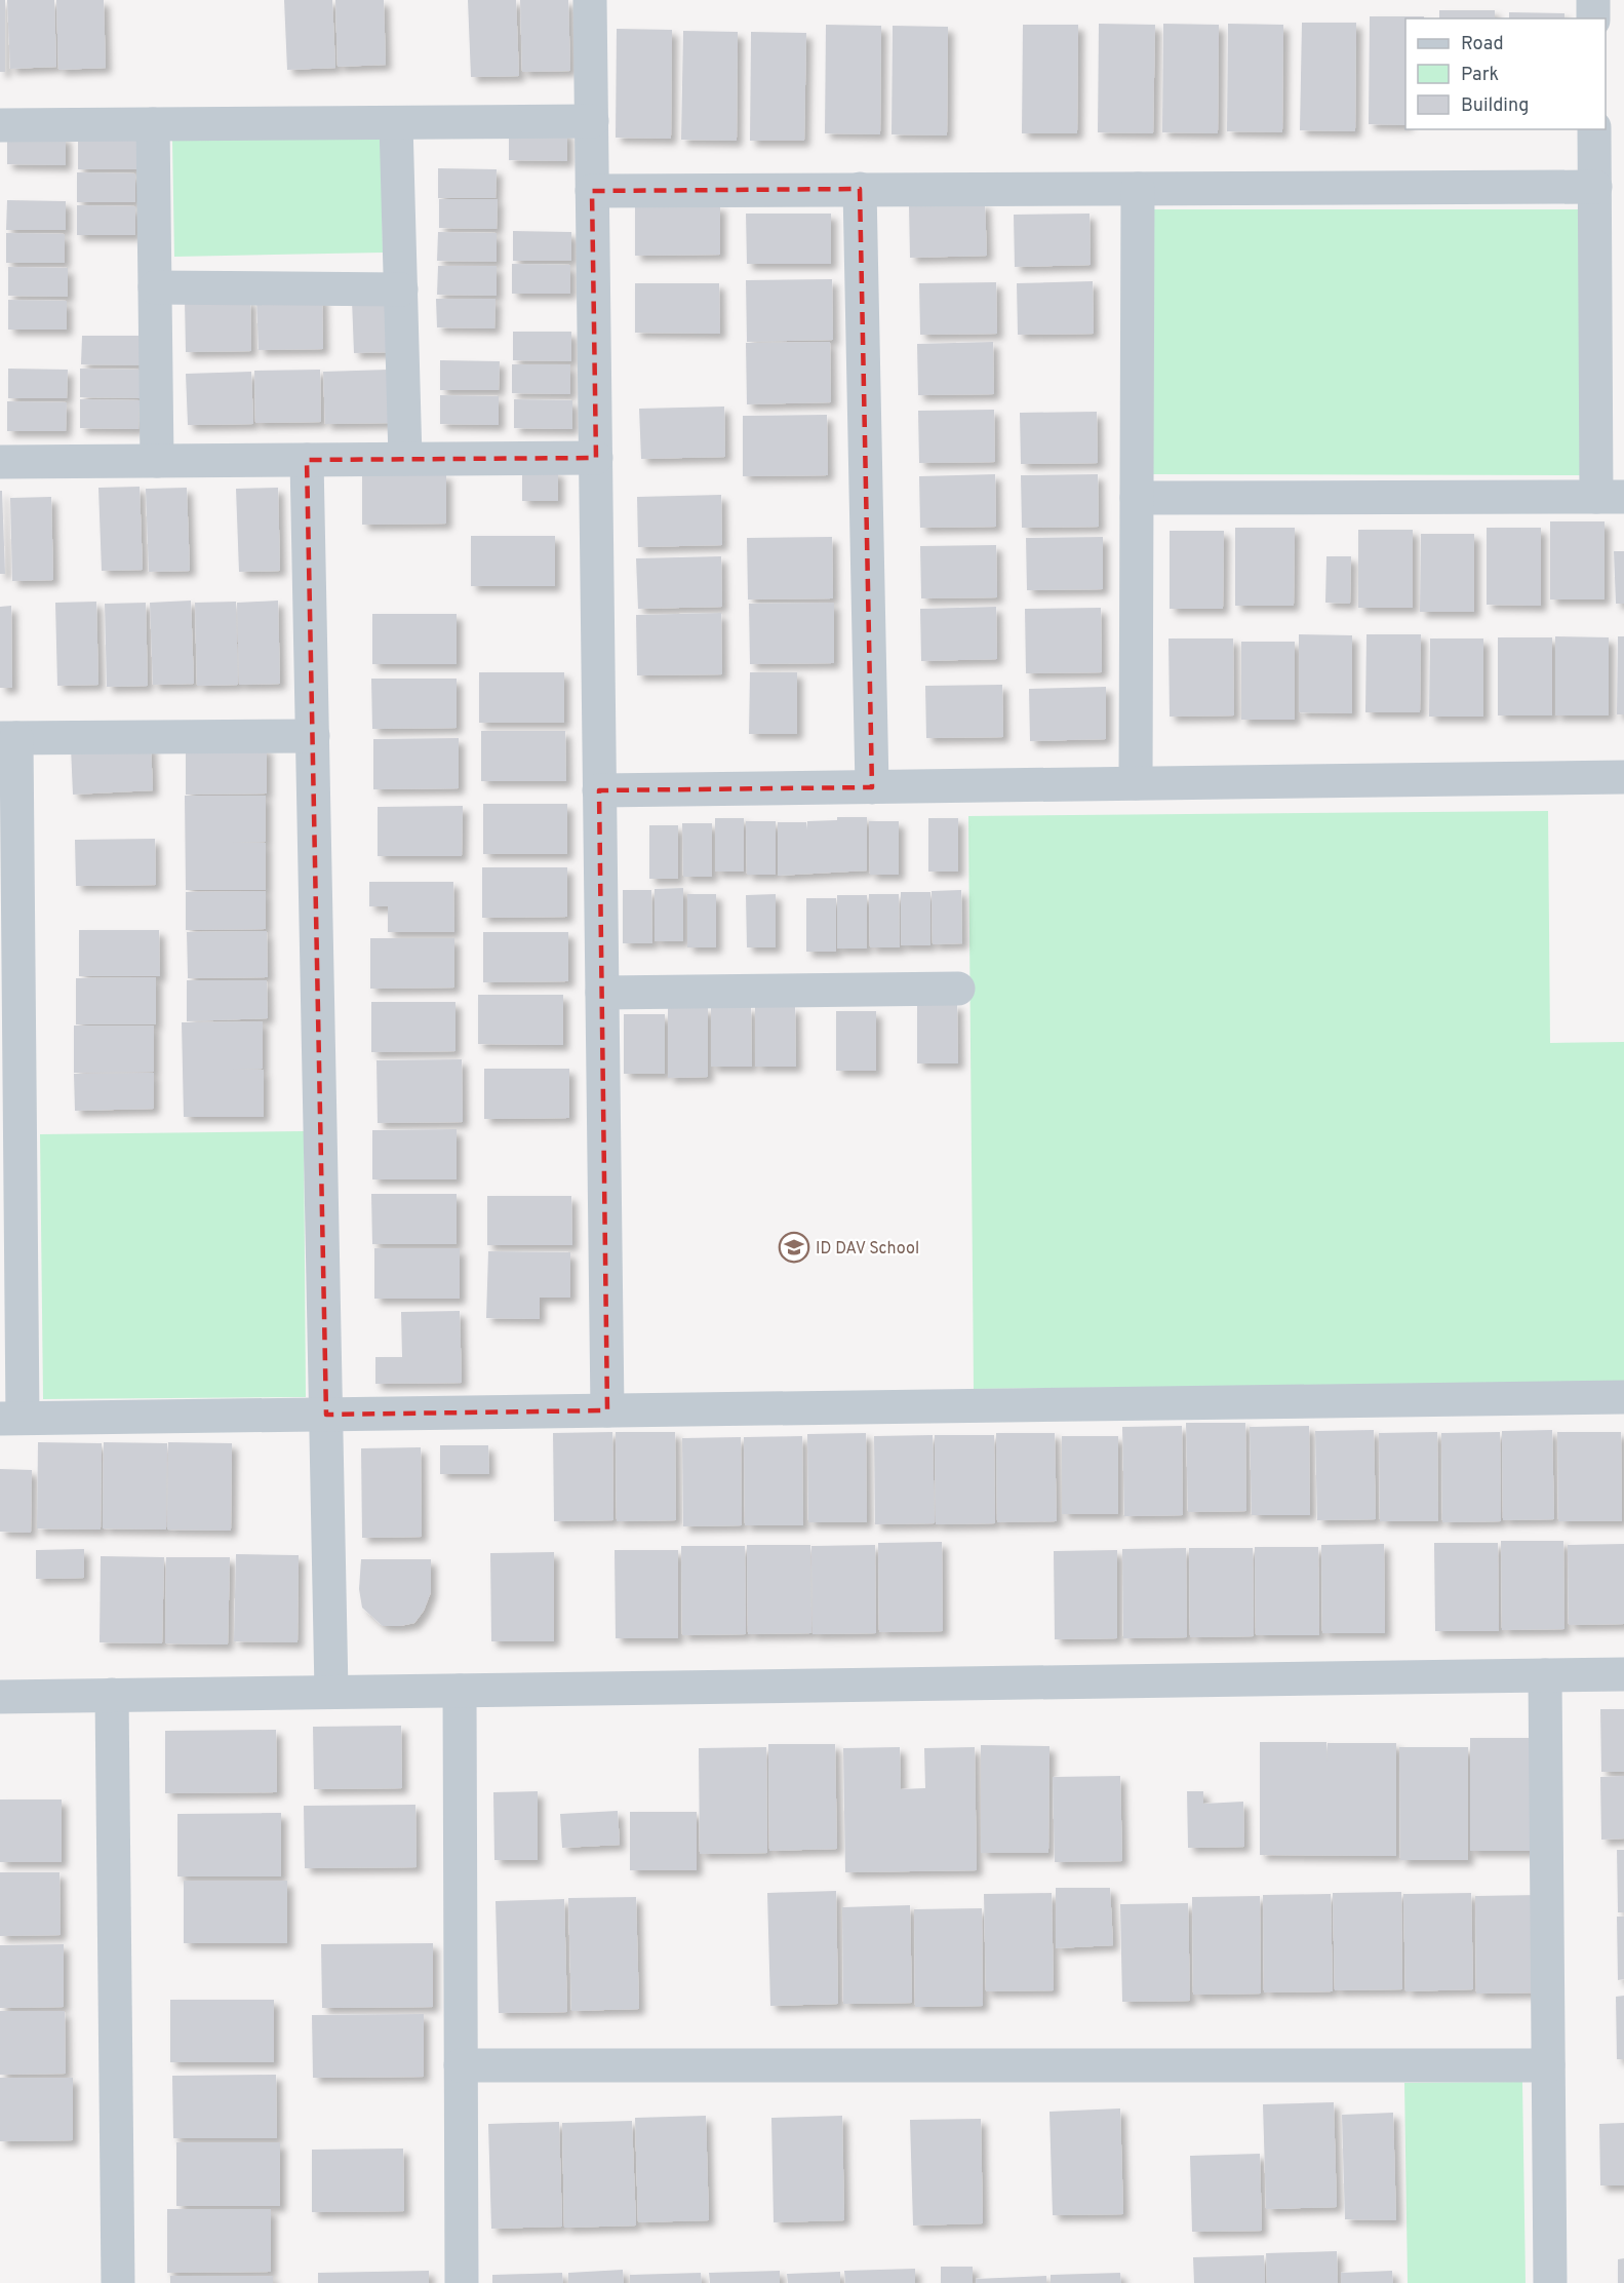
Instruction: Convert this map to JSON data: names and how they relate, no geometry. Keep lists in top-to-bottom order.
{
  "places": {
    "school or university": ["ID DAV School"]
  },
  "legend": ["Road", "Park", "Building"]
}
